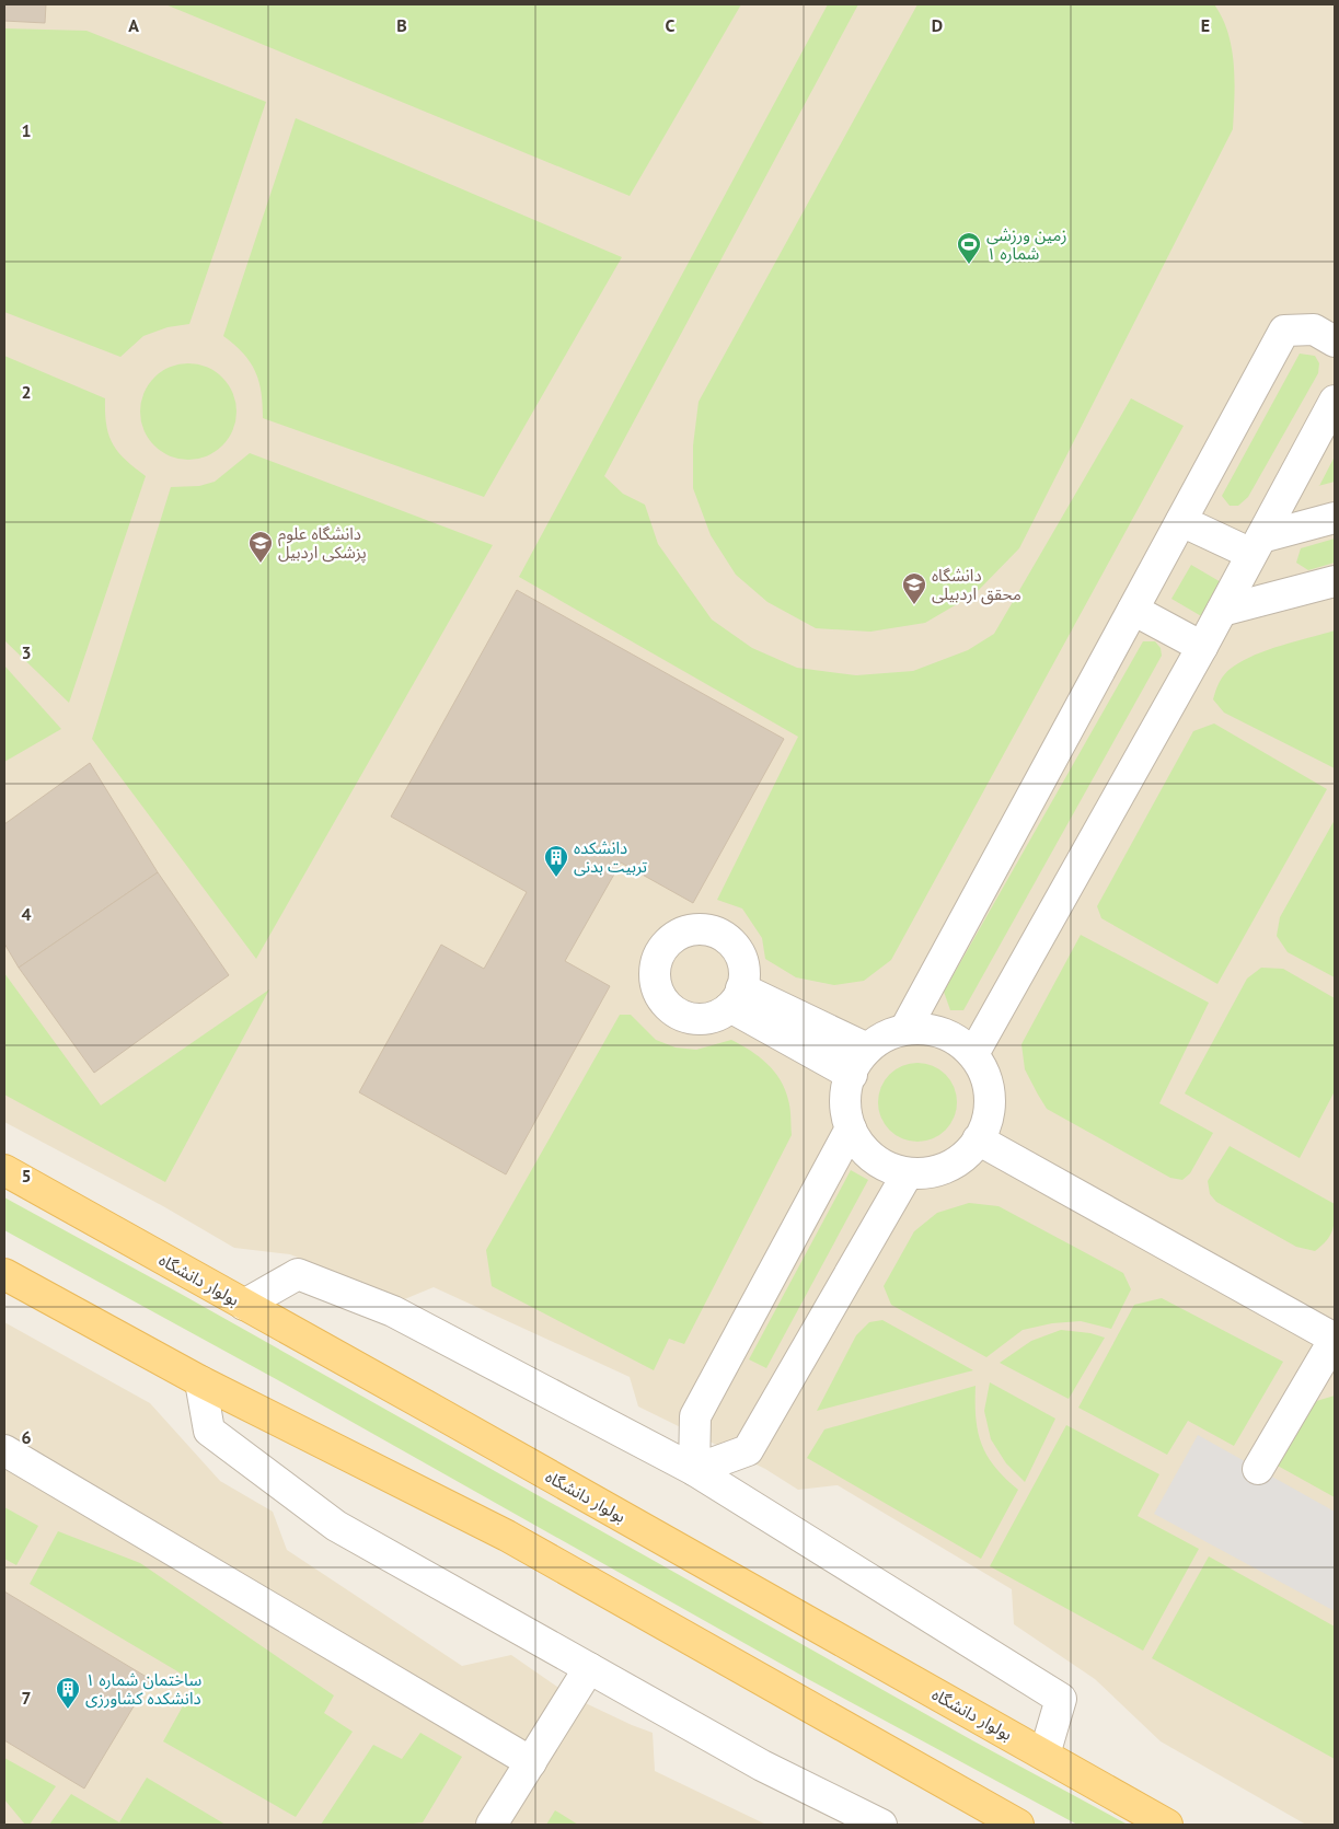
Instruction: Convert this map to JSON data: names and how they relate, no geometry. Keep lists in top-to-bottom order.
{
  "streets": {
    "main road": ["بولوار دانشگاه"]
  },
  "places": {
    "sports": ["زمین ورزشی شماره ۱"],
    "school or university": ["دانشگاه علوم پزشکی اردبیل", "دانشگاه محقق اردبیلی"],
    "building": ["دانشکده تربیت بدنی", "ساختمان شماره ۱ دانشکده کشاورزی"]
  },
  "grid": {
    "columns": [
      "A",
      "B",
      "C",
      "D",
      "E"
    ],
    "rows": [
      "1",
      "2",
      "3",
      "4",
      "5",
      "6",
      "7"
    ]
  }
}
